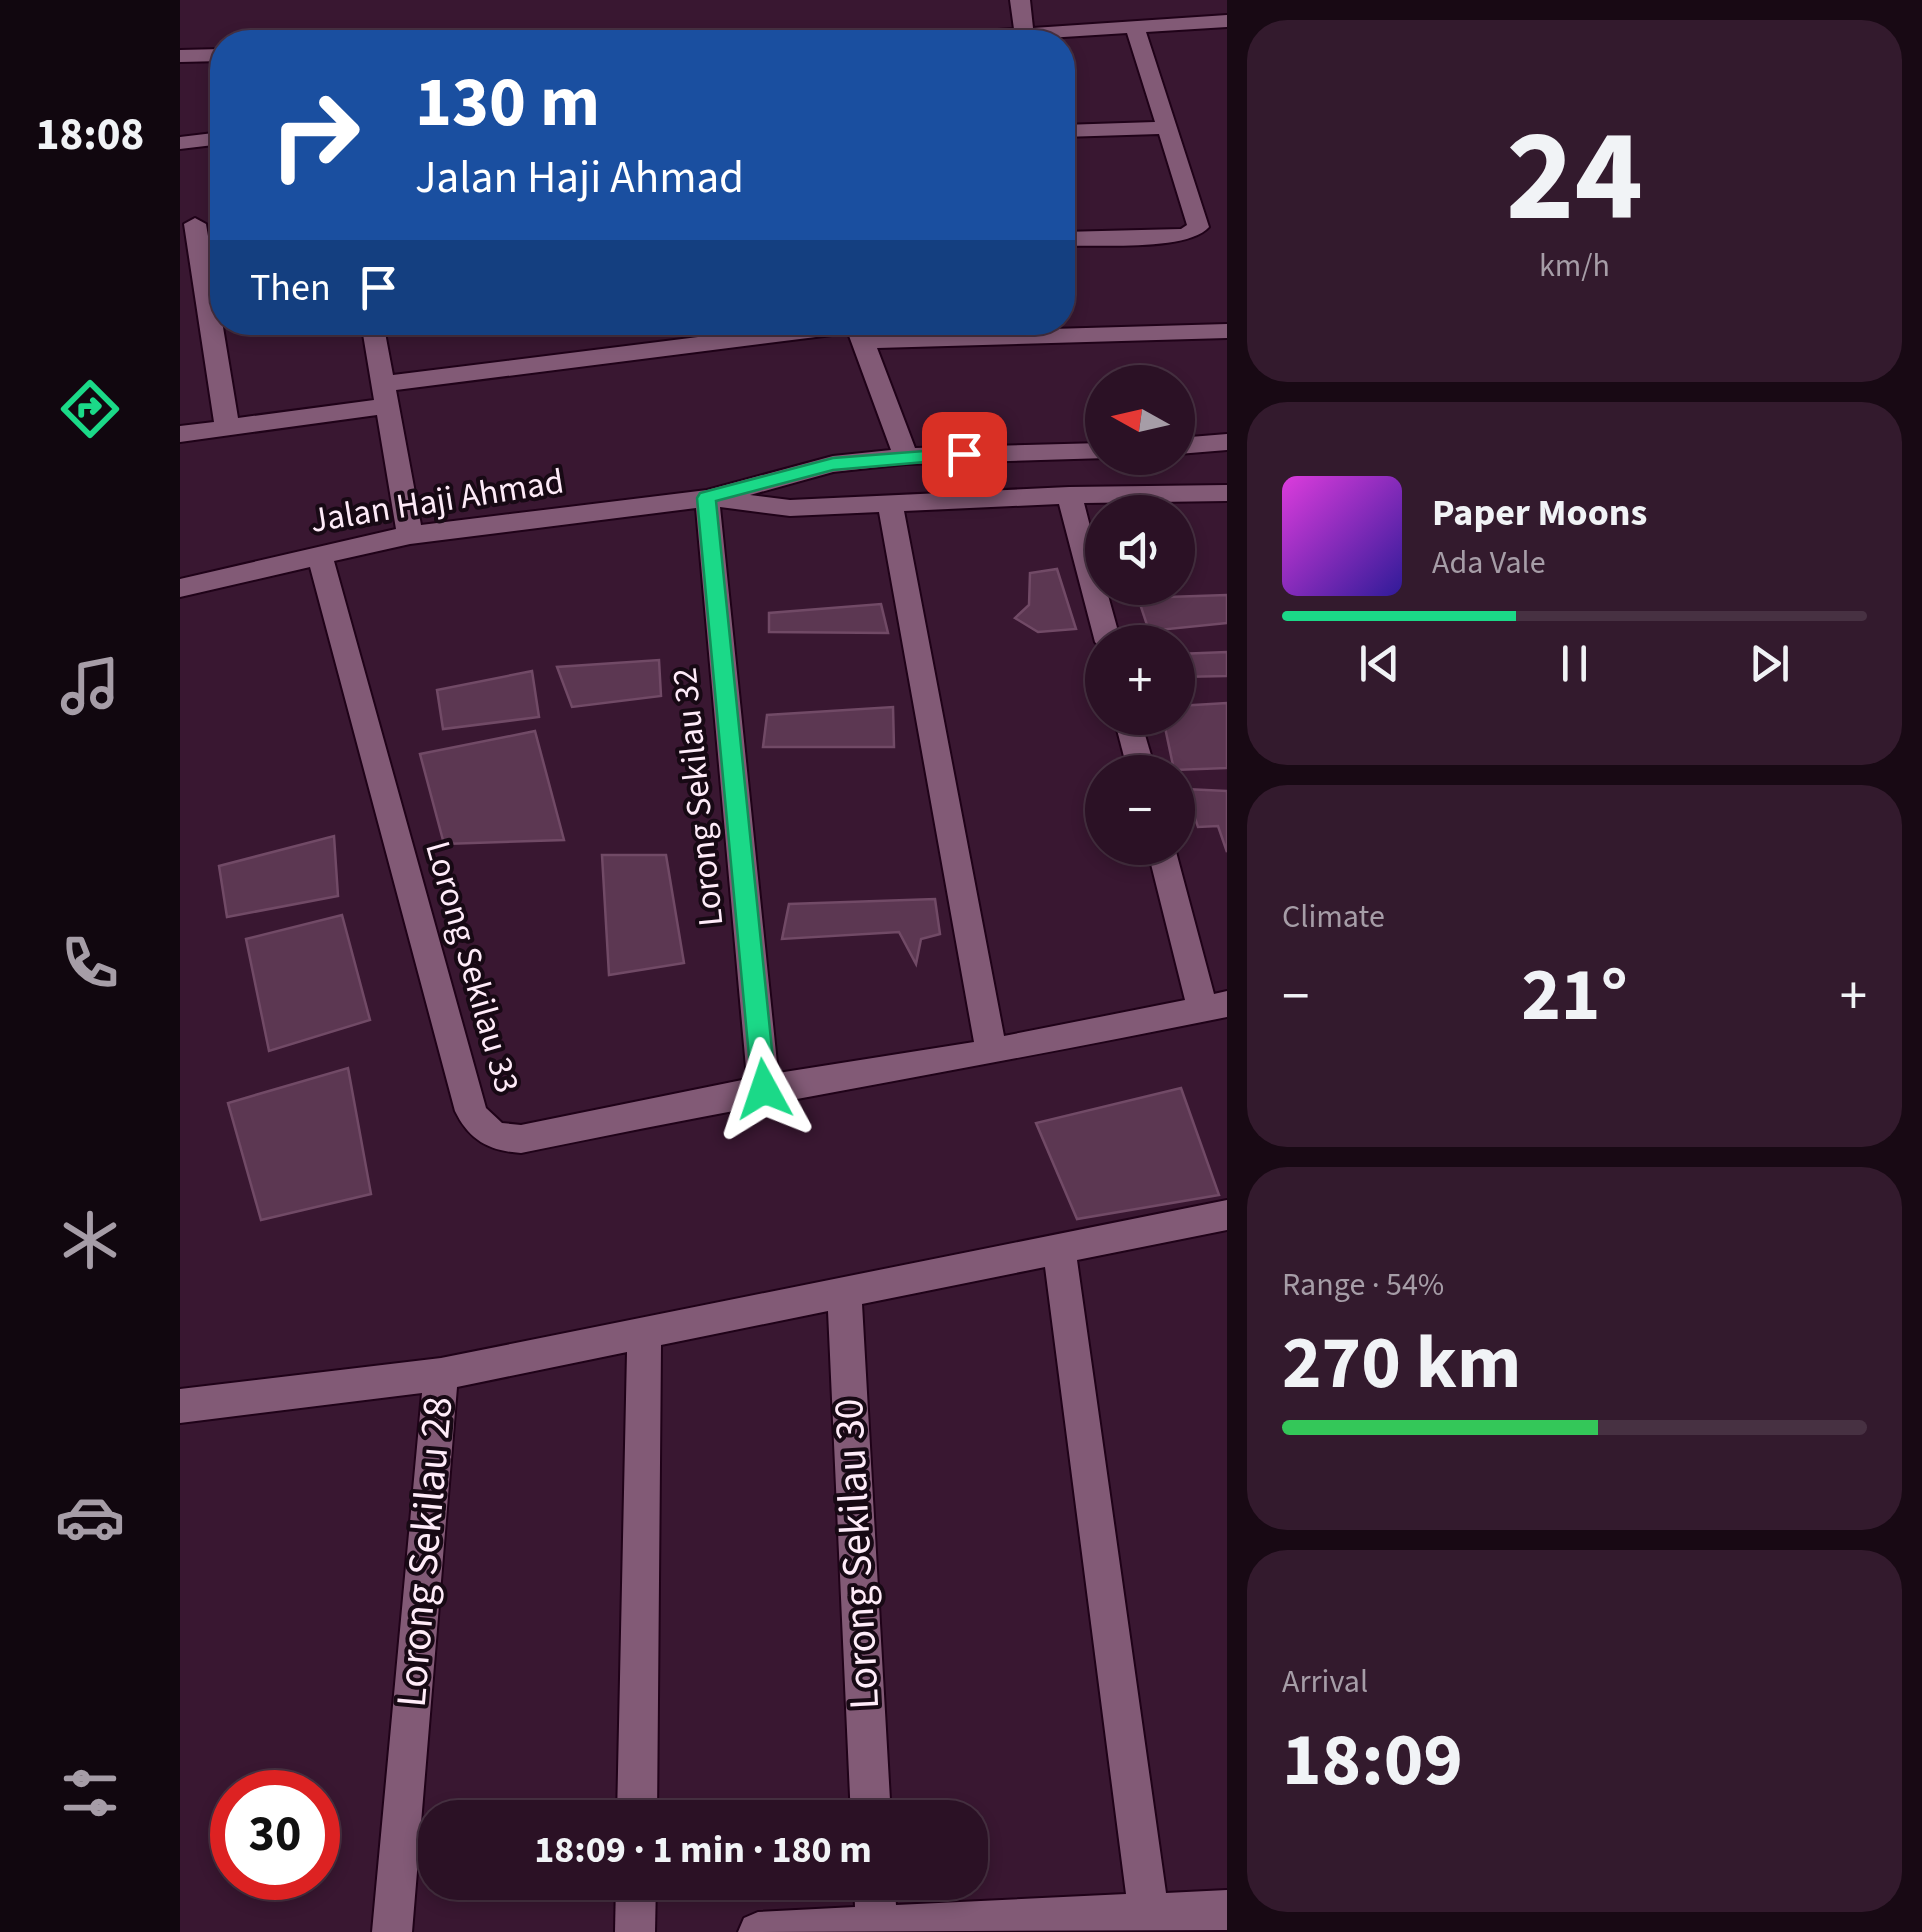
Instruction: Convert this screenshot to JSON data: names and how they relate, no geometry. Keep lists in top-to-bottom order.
{
  "streets": {
    "street": [
      "Jalan Haji Ahmad",
      "Lorong Sekilau 32",
      "Lorong Sekilau 33",
      "Lorong Sekilau 28",
      "Lorong Sekilau 30"
    ]
  },
  "crossings": [
    ["Jalan Haji Ahmad", "Lorong Sekilau 32"],
    ["Jalan Haji Ahmad", "Lorong Sekilau 33"],
    ["Lorong Sekilau 32", "Lorong Sekilau 33"]
  ],
  "north": "left",
  "page": {
    "tabs": "18:08",
    "tile": [
      ["24", "km/h"],
      "Climate",
      ["Range · 54%", "270 km"],
      ["Arrival", "18:09"]
    ],
    "turn": ["130 m", "Jalan Haji Ahmad"],
    "then": "Then",
    "map_buttons": ["+", "−"],
    "song": ["Paper Moons", "Ada Vale"],
    "heat": ["−", "21°", "+"],
    "limit": "30",
    "trip": "18:09 · 1 min · 180 m"
  }
}
